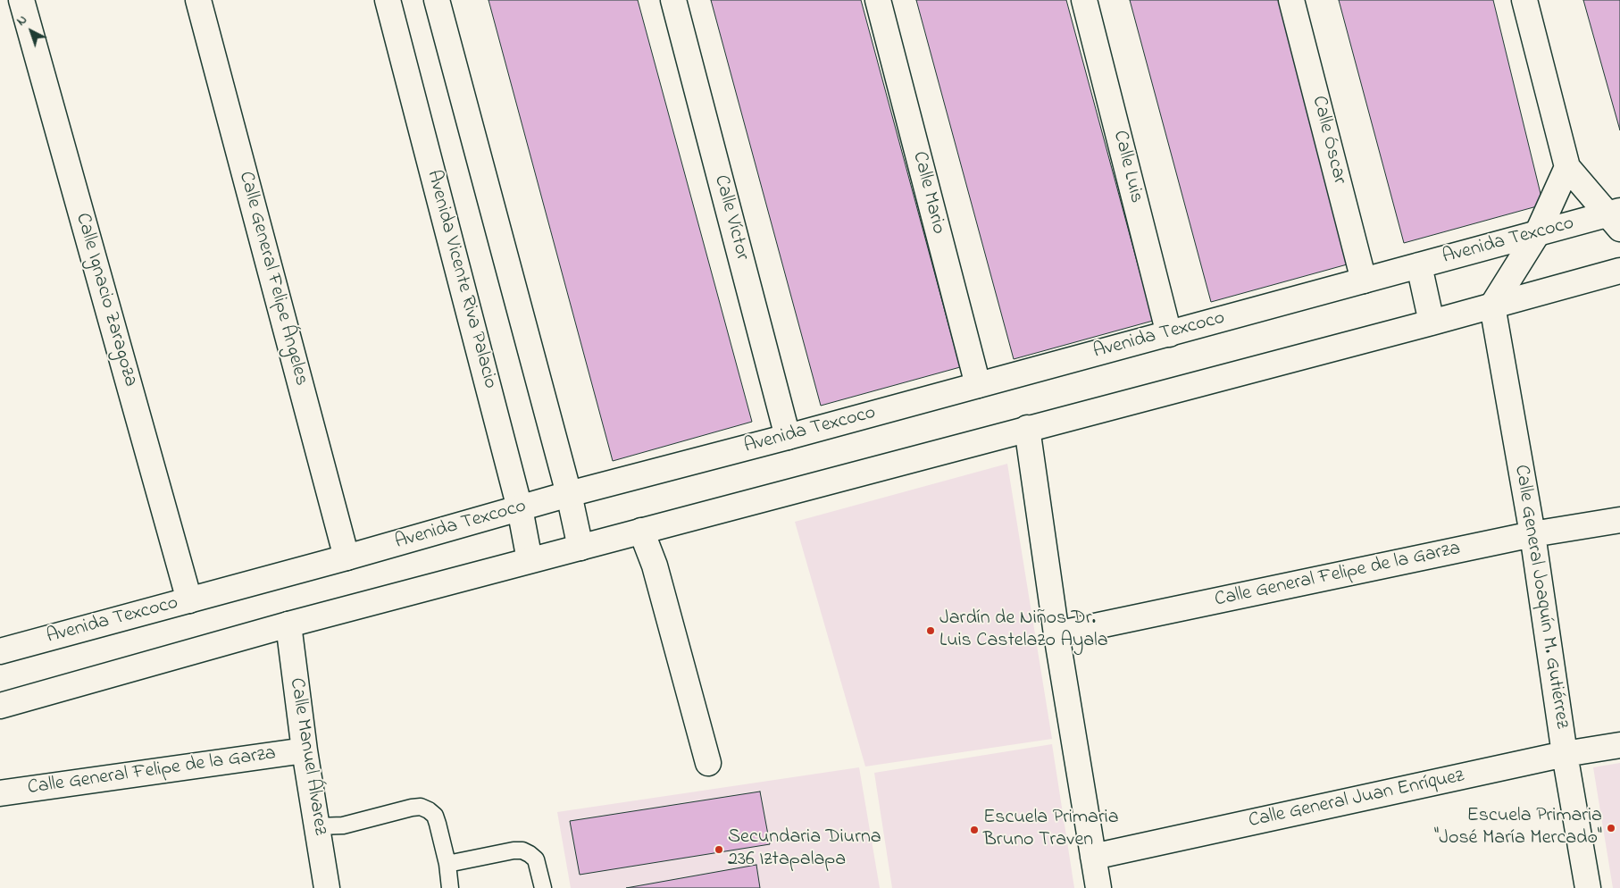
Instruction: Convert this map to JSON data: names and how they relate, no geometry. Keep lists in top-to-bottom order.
{
  "streets": {
    "street": [
      "Calle Óscar",
      "Calle Luis",
      "Calle Mario",
      "Calle Víctor",
      "Avenida Texcoco",
      "Calle General Felipe Ángeles",
      "Avenida Vicente Riva Palacio",
      "Calle Ignacio Zaragoza",
      "Calle General Felipe de la Garza",
      "Calle General Joaquín M. Gutiérrez",
      "Calle Manuel Álvarez",
      "Calle General Juan Enríquez"
    ]
  },
  "crossings": [
    ["Calle Óscar", "Avenida Texcoco"],
    ["Calle Luis", "Avenida Texcoco"],
    ["Calle Mario", "Avenida Texcoco"],
    ["Calle Víctor", "Avenida Texcoco"],
    ["Avenida Texcoco", "Calle General Felipe Ángeles"],
    ["Avenida Texcoco", "Avenida Vicente Riva Palacio"],
    ["Avenida Texcoco", "Calle Ignacio Zaragoza"],
    ["Calle General Felipe de la Garza", "Calle General Joaquín M. Gutiérrez"],
    ["Calle General Felipe de la Garza", "Calle Manuel Álvarez"],
    ["Calle General Joaquín M. Gutiérrez", "Calle General Juan Enríquez"]
  ],
  "places": [
    "Jardín de Niños Dr. Luis Castelazo Ayala",
    "Escuela Primaria \"José María Mercado\"",
    "Escuela Primaria Bruno Traven",
    "Secundaria Diurna 236 Iztapalapa"
  ],
  "north": "top left"
}
